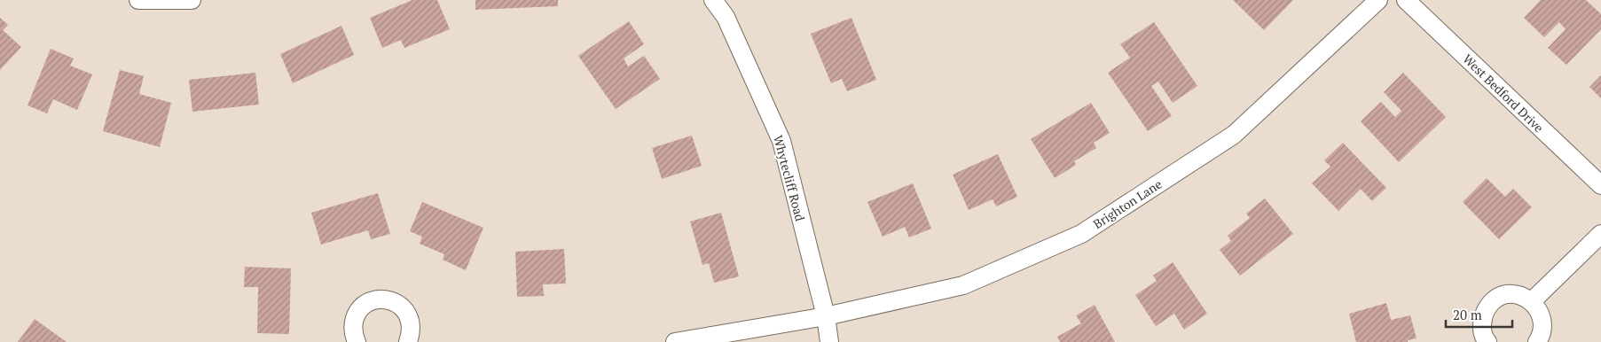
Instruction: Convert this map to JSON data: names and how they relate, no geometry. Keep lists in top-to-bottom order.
{
  "streets": {
    "street": ["West Bedford Drive", "Whytecliff Road", "Brighton Lane"]
  },
  "crossings": [
    ["Whytecliff Road", "Brighton Lane"]
  ],
  "scale_bar": "20 m"
}
